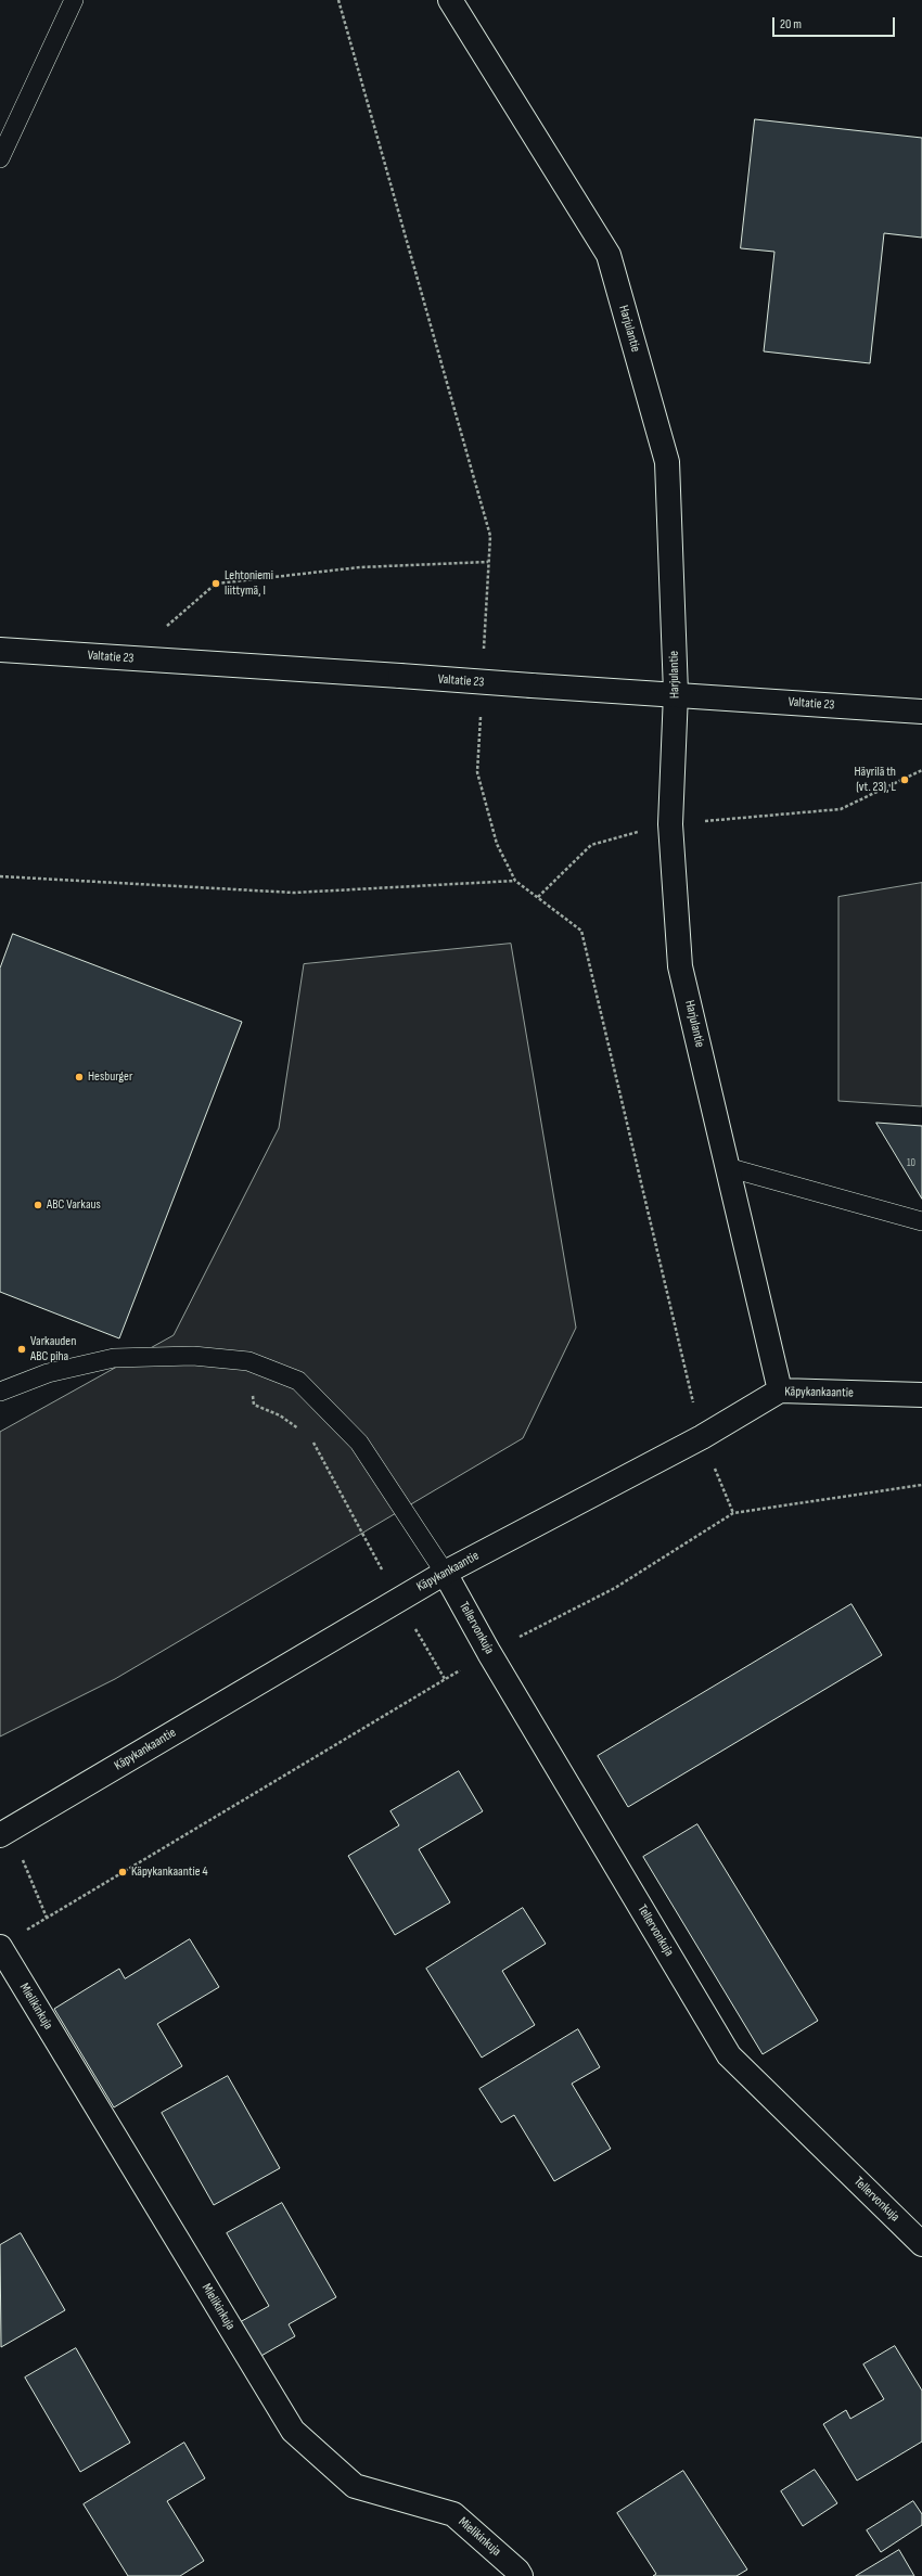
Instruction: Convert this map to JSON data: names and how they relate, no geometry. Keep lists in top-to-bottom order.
{
  "streets": {
    "main road": [
      "Harjulantie",
      "Valtatie 23",
      "Käpykankaantie",
      "Tellervonkuja",
      "Mielikinkuja"
    ]
  },
  "crossings": [
    ["Harjulantie", "Valtatie 23"],
    ["Harjulantie", "Käpykankaantie"],
    ["Käpykankaantie", "Tellervonkuja"]
  ],
  "places": [
    "Lehtoniemi liittymä, I",
    "Häyrilä th (vt. 23), L",
    "Hesburger",
    "ABC Varkaus",
    "Varkauden ABC piha",
    "Käpykankaantie 4"
  ],
  "house_numbers": ["10"],
  "scale_bar": "20 m"
}
